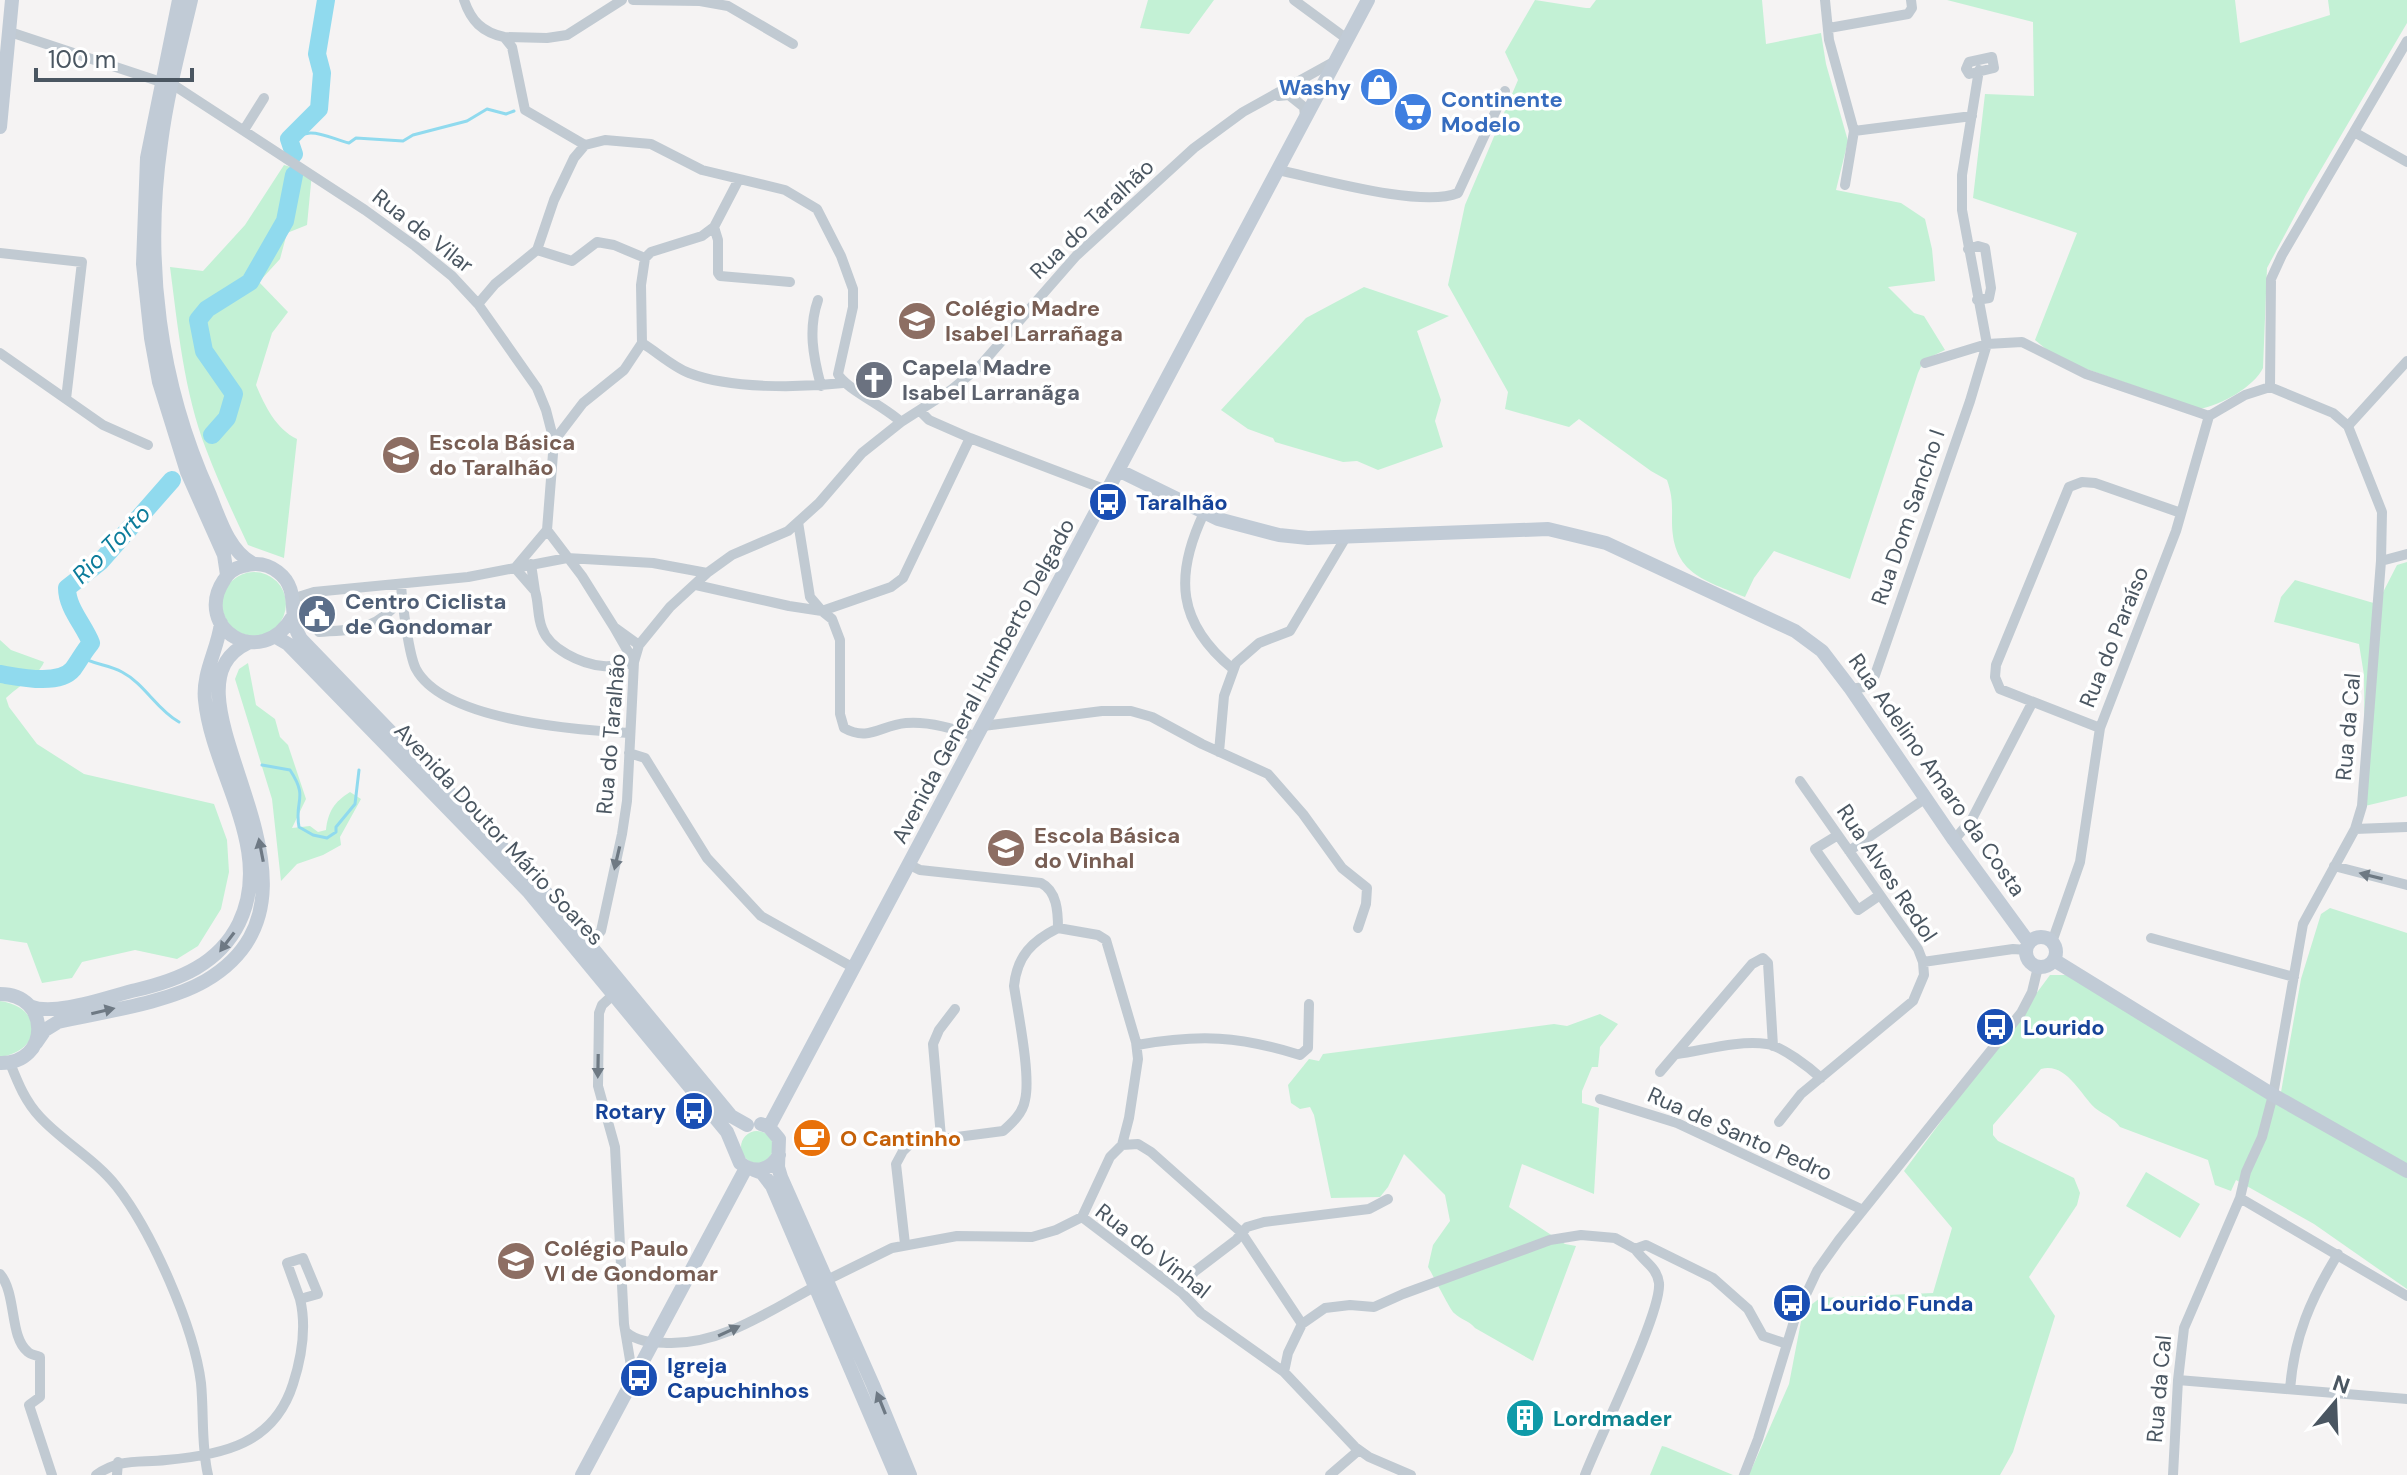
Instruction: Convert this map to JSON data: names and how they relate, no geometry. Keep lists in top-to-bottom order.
{
  "streets": {
    "main road": ["Avenida General Humberto Delgado", "Rua Adelino Amaro da Costa", "Avenida Doutor Mário Soares"],
    "street": [
      "Rua do Taralhão",
      "Rua de Vilar",
      "Rua Dom Sancho I",
      "Rua do Paraíso",
      "Rua da Cal",
      "Rua Alves Redol",
      "Rua de Santo Pedro",
      "Rua do Vinhal"
    ]
  },
  "crossings": [
    ["Rua do Taralhão", "Avenida General Humberto Delgado"],
    ["Rua do Taralhão", "Avenida Doutor Mário Soares"],
    ["Rua de Vilar", "Avenida Doutor Mário Soares"],
    ["Rua Dom Sancho I", "Rua Adelino Amaro da Costa"],
    ["Rua do Paraíso", "Rua Adelino Amaro da Costa"],
    ["Avenida General Humberto Delgado", "Rua Adelino Amaro da Costa"],
    ["Avenida General Humberto Delgado", "Avenida Doutor Mário Soares"]
  ],
  "water": ["Rio Torto"],
  "places": {
    "shop": ["Washy"],
    "supermarket": ["Continente Modelo"],
    "school or university": [
      "Colégio Madre Isabel Larrañaga",
      "Escola Básica do Taralhão",
      "Escola Básica do Vinhal",
      "Colégio Paulo VI de Gondomar"
    ],
    "church": ["Capela Madre Isabel Larranãga"],
    "bus stop": [
      "Taralhão",
      "Lourido",
      "Rotary",
      "Lourido Funda",
      "Igreja Capuchinhos"
    ],
    "public building": ["Centro Ciclista de Gondomar"],
    "cafe": ["O Cantinho"],
    "building": ["Lordmader"]
  },
  "scale_bar": "100 m",
  "north": "top"
}
